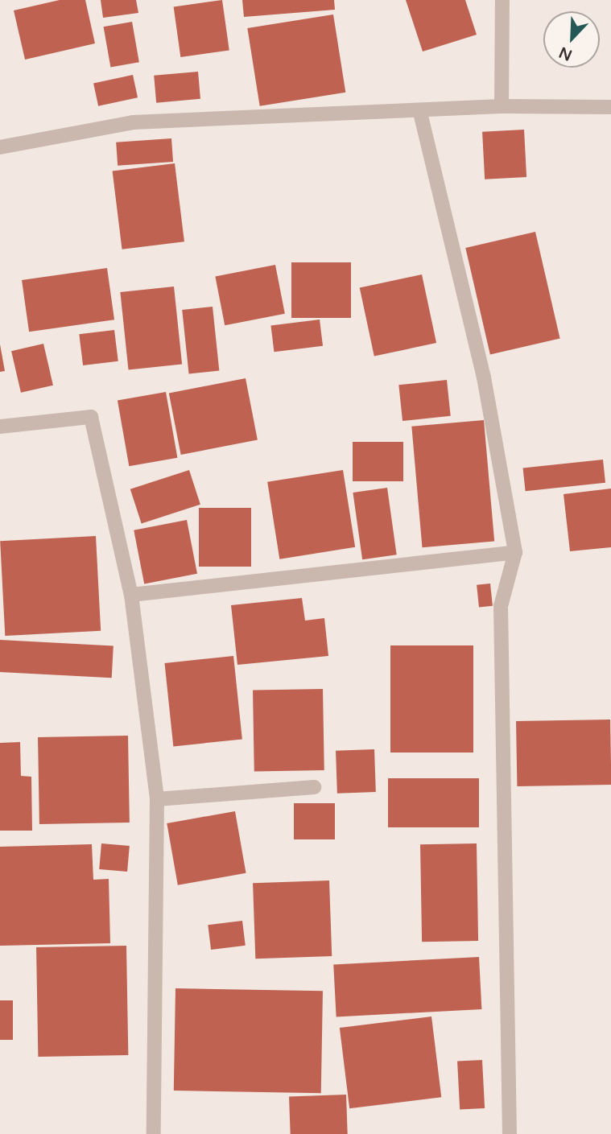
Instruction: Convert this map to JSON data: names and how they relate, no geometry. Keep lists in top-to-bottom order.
{
  "north": "bottom left"
}
